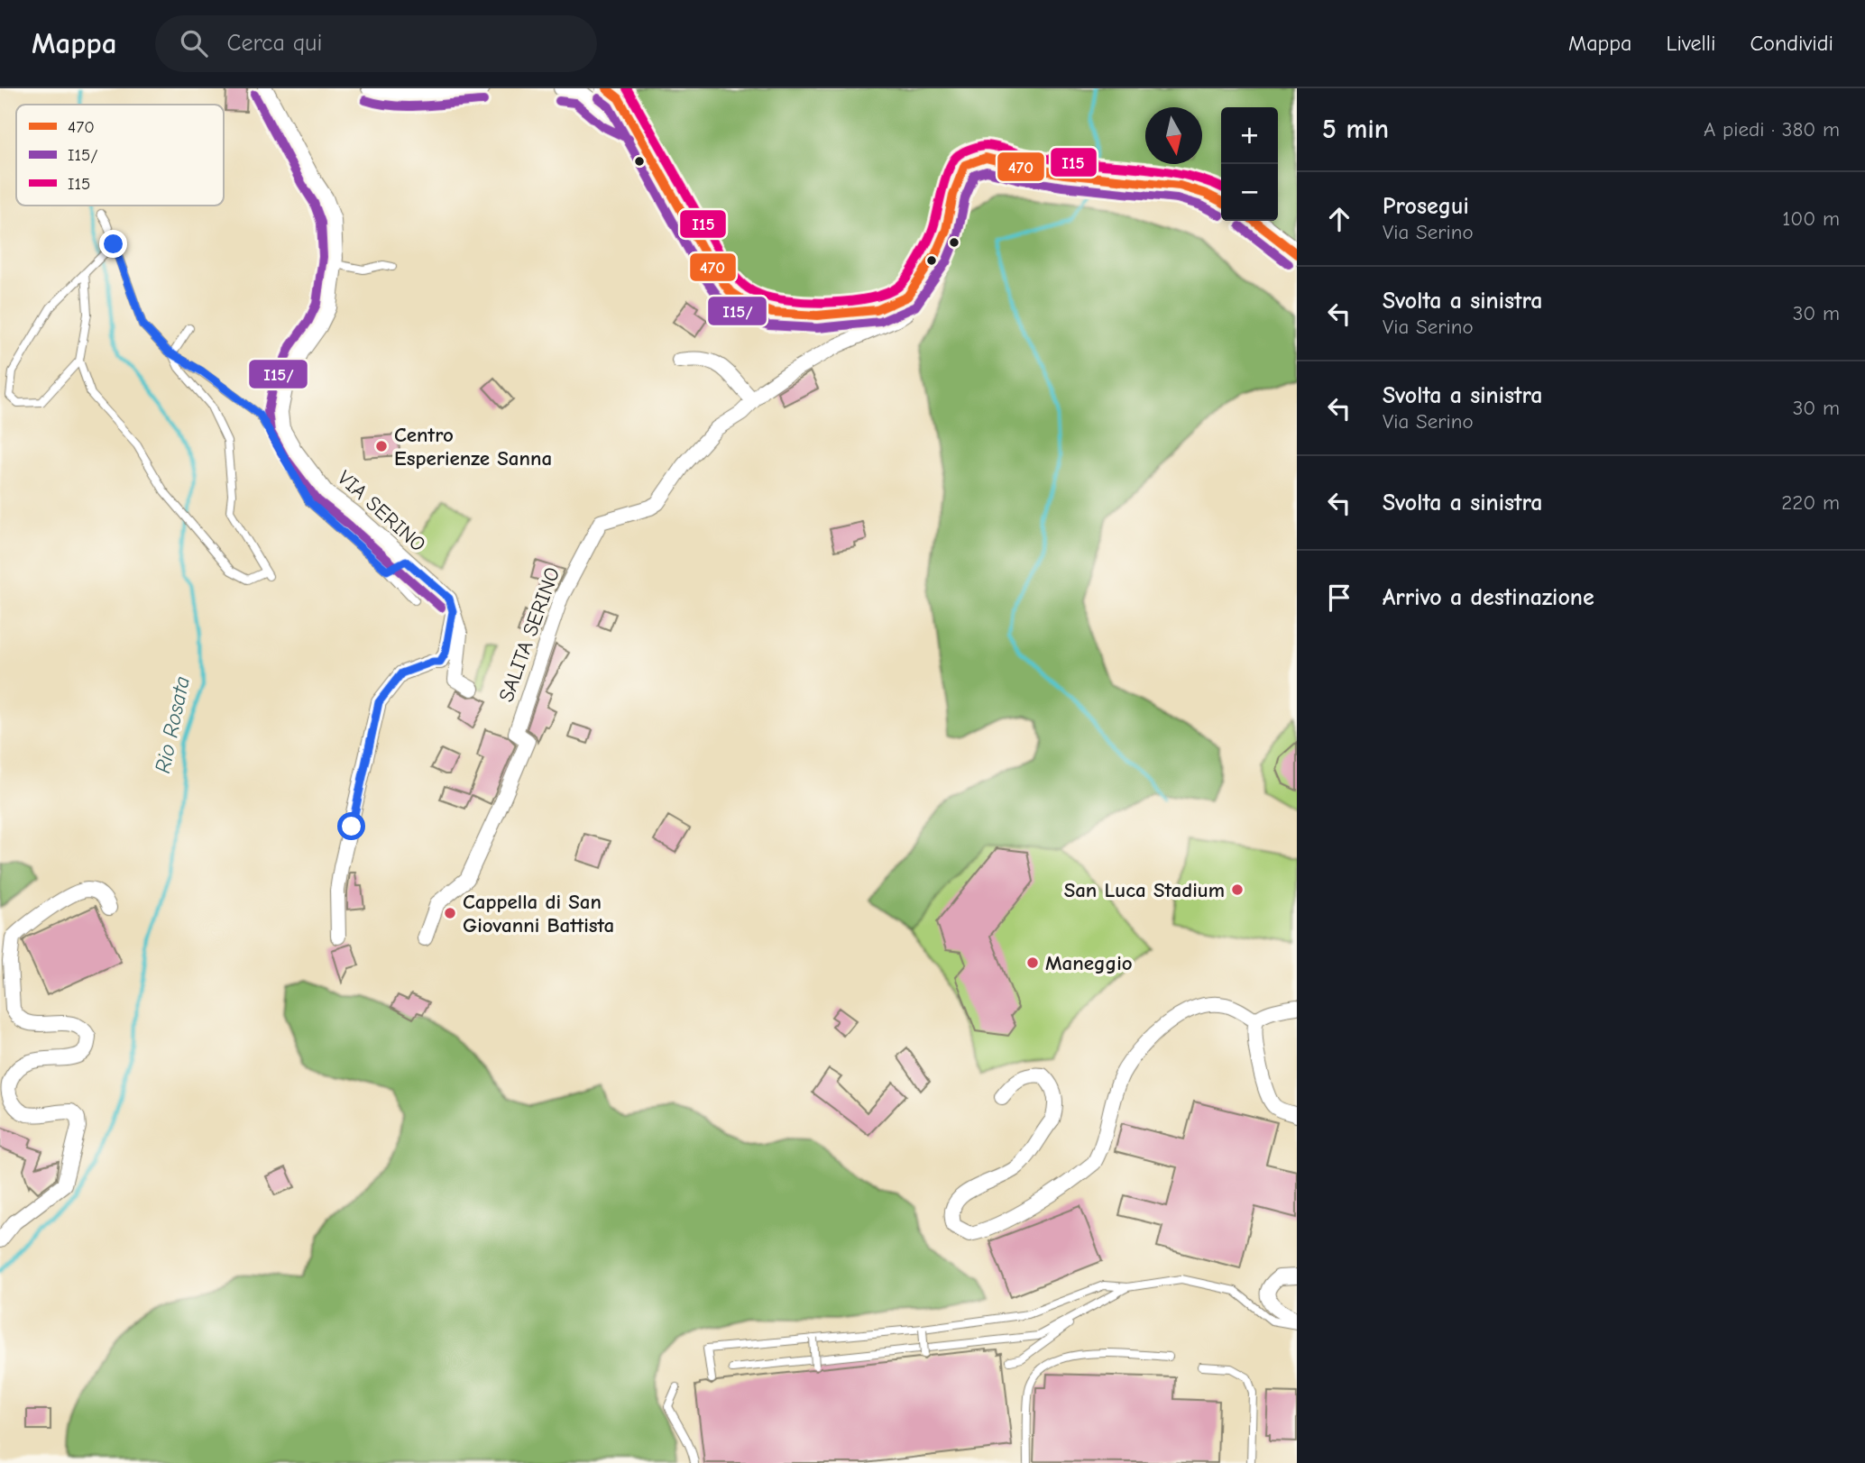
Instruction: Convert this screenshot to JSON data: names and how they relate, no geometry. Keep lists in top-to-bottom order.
{
  "streets": {
    "street": ["VIA SERINO", "SALITA SERINO"]
  },
  "water": ["Rio Rosata"],
  "places": [
    "Centro Esperienze Sanna",
    "San Luca Stadium",
    "Cappella di San Giovanni Battista",
    "Maneggio"
  ],
  "lines": ["transit line 470", "transit line I15", "transit line I15/"],
  "legend": ["470", "I15/", "I15"],
  "north": "bottom",
  "page": {
    "header": "Mappa",
    "search": "Cerca qui",
    "nav": ["Mappa", "Livelli", "Condividi"],
    "heading": ["5 min", "A piedi · 380 m"],
    "map_buttons": ["+", "−"],
    "list": [
      ["Prosegui", "Via Serino", "100 m"],
      ["Svolta a sinistra", "Via Serino", "30 m"],
      ["Svolta a sinistra", "Via Serino", "30 m"],
      ["Svolta a sinistra", "220 m"],
      "Arrivo a destinazione"
    ]
  }
}
